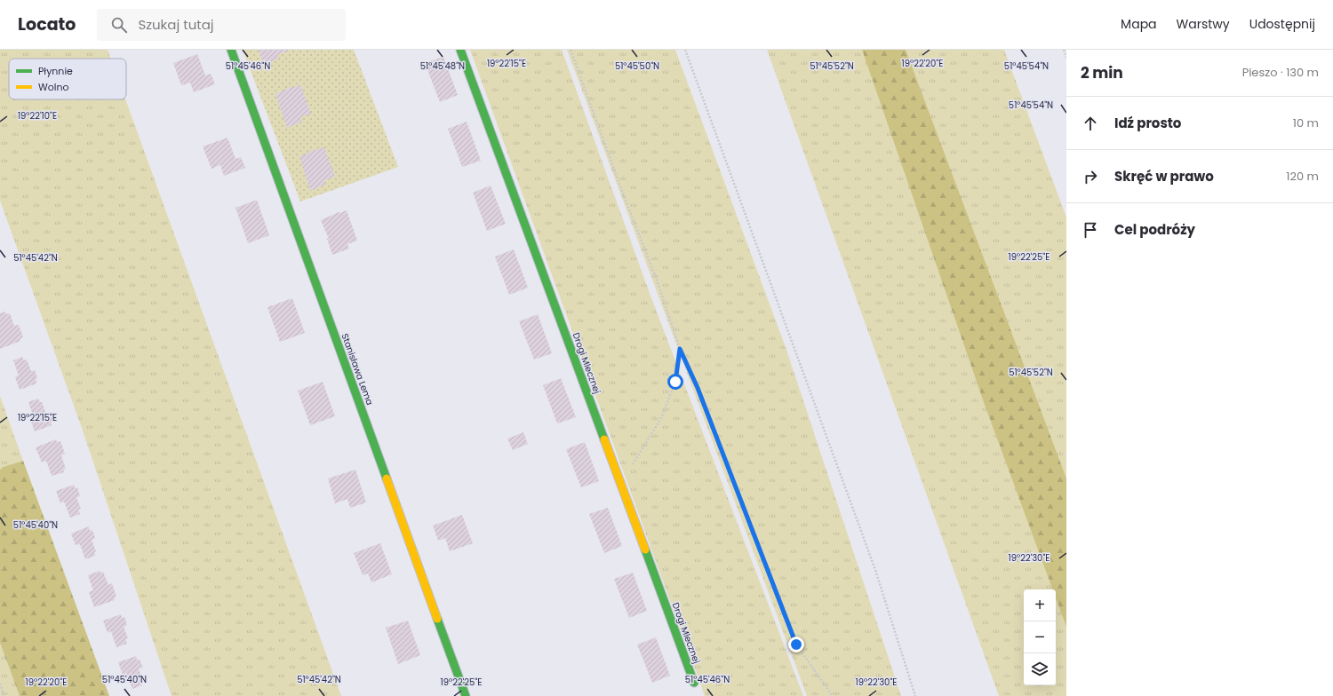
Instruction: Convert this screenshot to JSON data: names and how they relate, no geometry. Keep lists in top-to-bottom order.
{
  "streets": {
    "street": ["Drogi Mlecznej", "Stanisława Lema"]
  },
  "legend": ["Płynnie", "Wolno"],
  "page": {
    "header": "Locato",
    "search": "Szukaj tutaj",
    "nav": ["Mapa", "Warstwy", "Udostępnij"],
    "heading": ["2 min", "Pieszo · 130 m"],
    "list": [
      ["Idź prosto", "10 m"],
      ["Skręć w prawo", "120 m"],
      "Cel podróży"
    ],
    "map_buttons": ["+", "−"]
  },
  "coordinates": [
    "19°22'20\"E",
    "19°22'15\"E",
    "51°45'46\"N",
    "51°45'48\"N",
    "51°45'50\"N",
    "51°45'52\"N",
    "51°45'54\"N",
    "19°22'10\"E",
    "19°22'25\"E",
    "51°45'42\"N",
    "51°45'40\"N",
    "19°22'30\"E"
  ]
}
